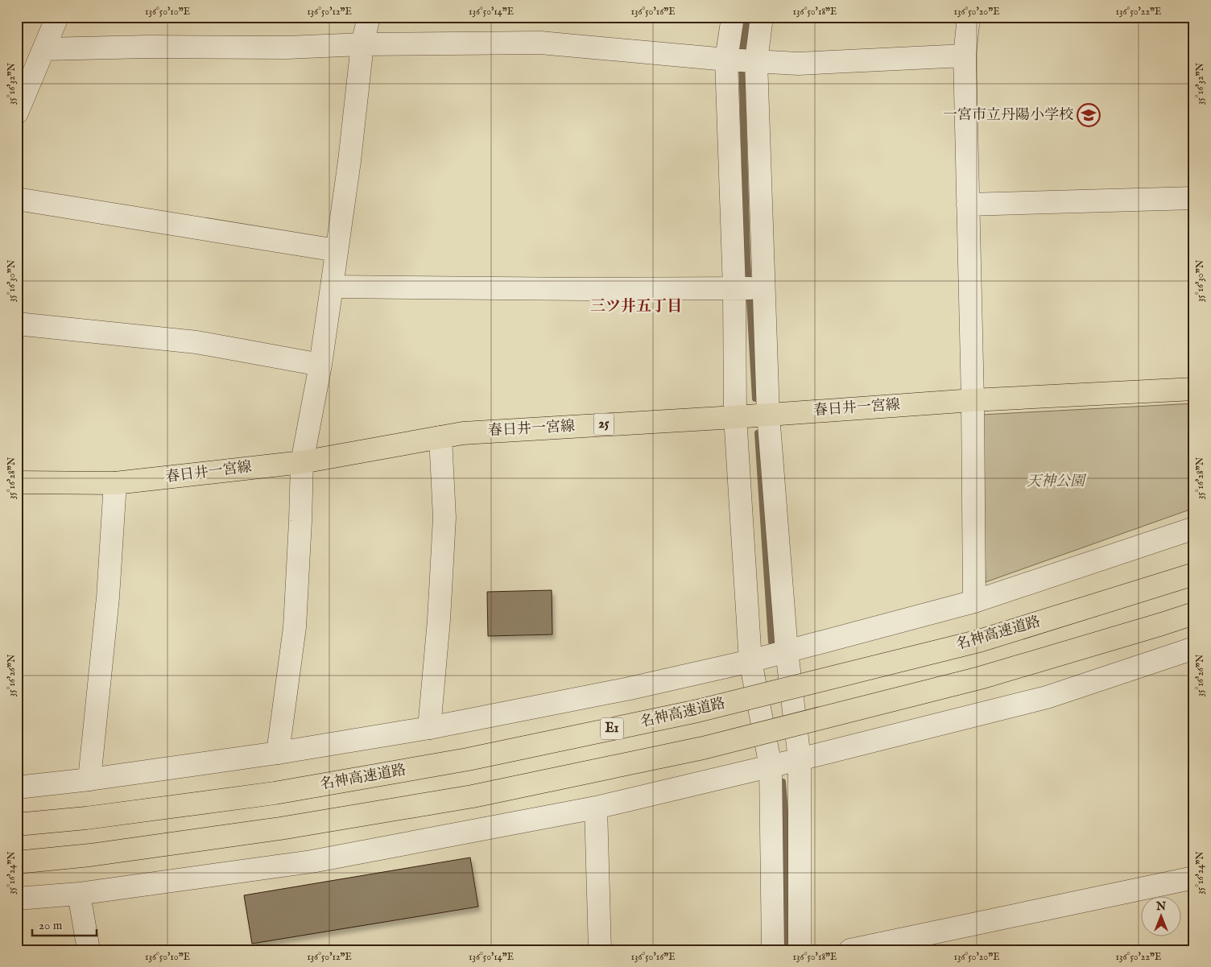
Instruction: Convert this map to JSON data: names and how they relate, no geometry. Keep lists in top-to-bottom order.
{
  "streets": {
    "main road": [
      "春日井一宮線",
      "25",
      "名神高速道路",
      "E1"
    ]
  },
  "districts": ["三ツ井五丁目"],
  "parks": ["天神公園"],
  "places": {
    "school or university": ["一宮市立丹陽小学校"]
  },
  "scale_bar": "20 m",
  "north": "top",
  "coordinates": [
    "136°50'10\"E",
    "136°50'12\"E",
    "136°50'14\"E",
    "136°50'16\"E",
    "136°50'18\"E",
    "136°50'20\"E",
    "136°50'22\"E",
    "35°16'32\"N",
    "35°16'30\"N",
    "35°16'28\"N",
    "35°16'26\"N",
    "35°16'24\"N"
  ]
}
